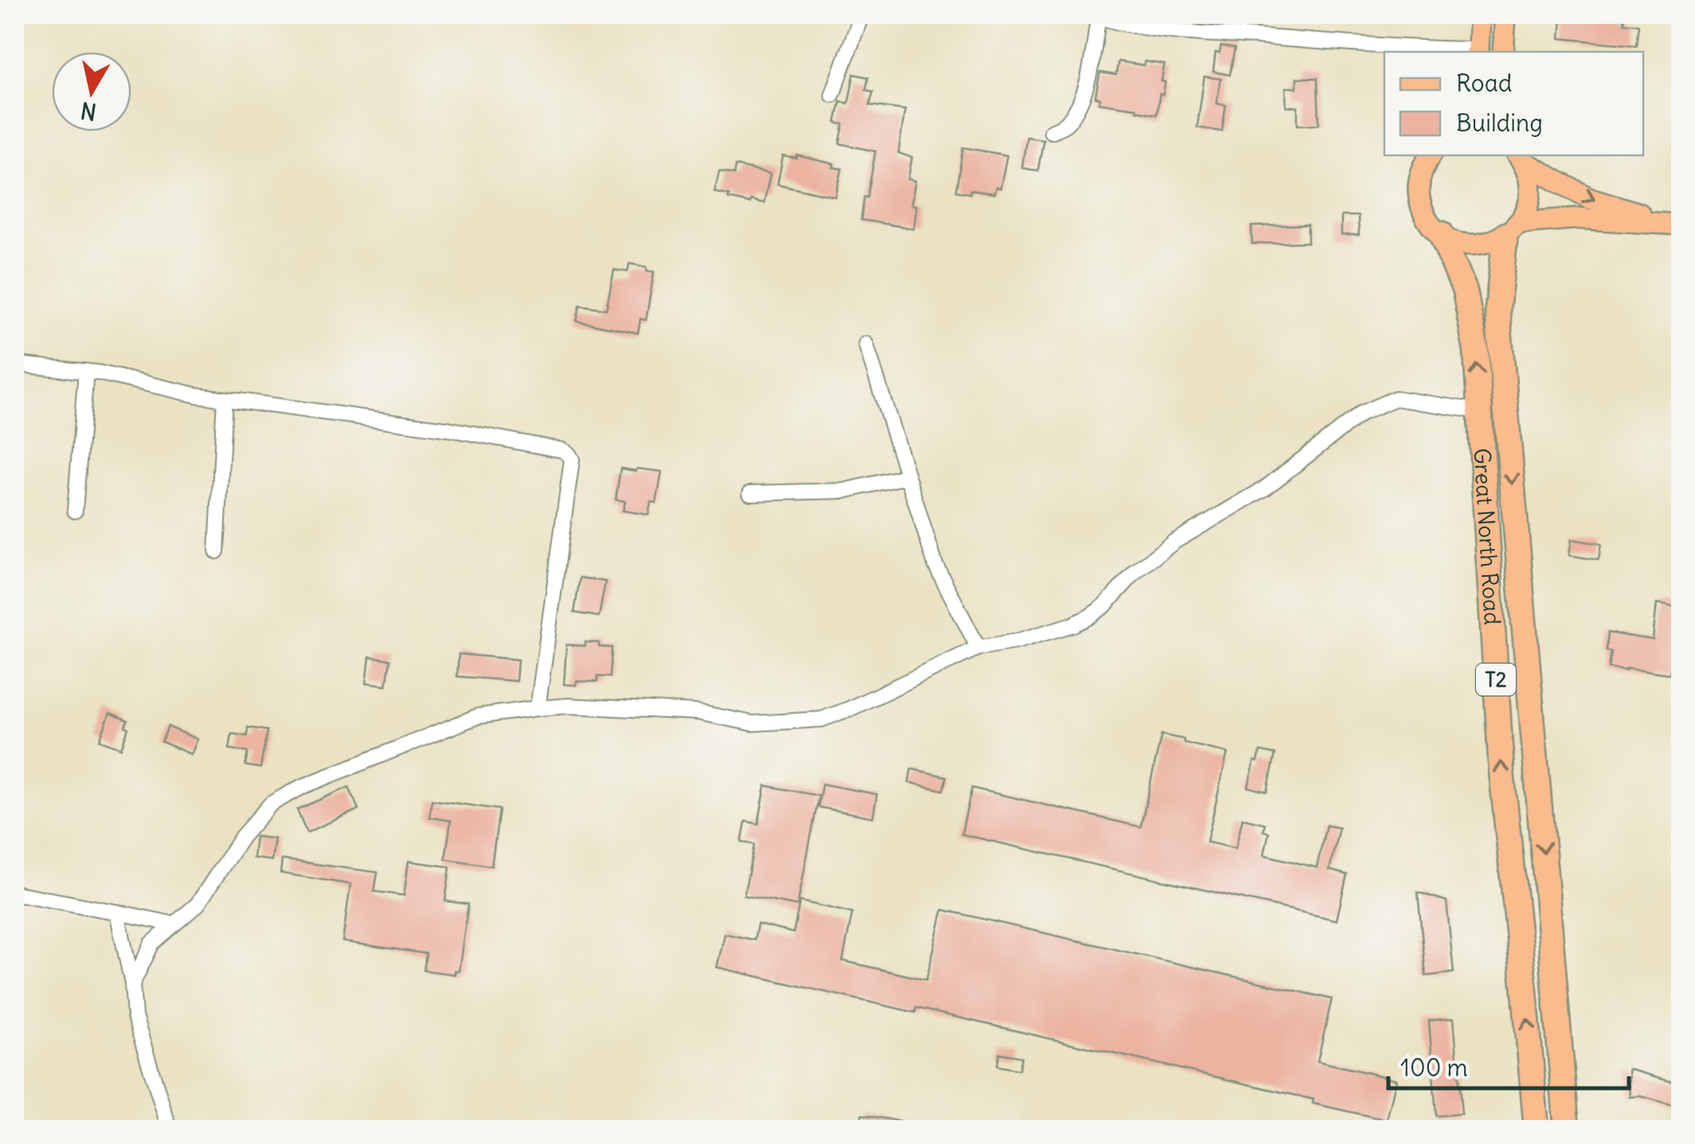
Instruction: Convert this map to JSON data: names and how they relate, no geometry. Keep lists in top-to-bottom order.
{
  "streets": {
    "highway": ["Great North Road", "T2"]
  },
  "legend": ["Road", "Building"],
  "scale_bar": "100 m",
  "north": "bottom"
}
